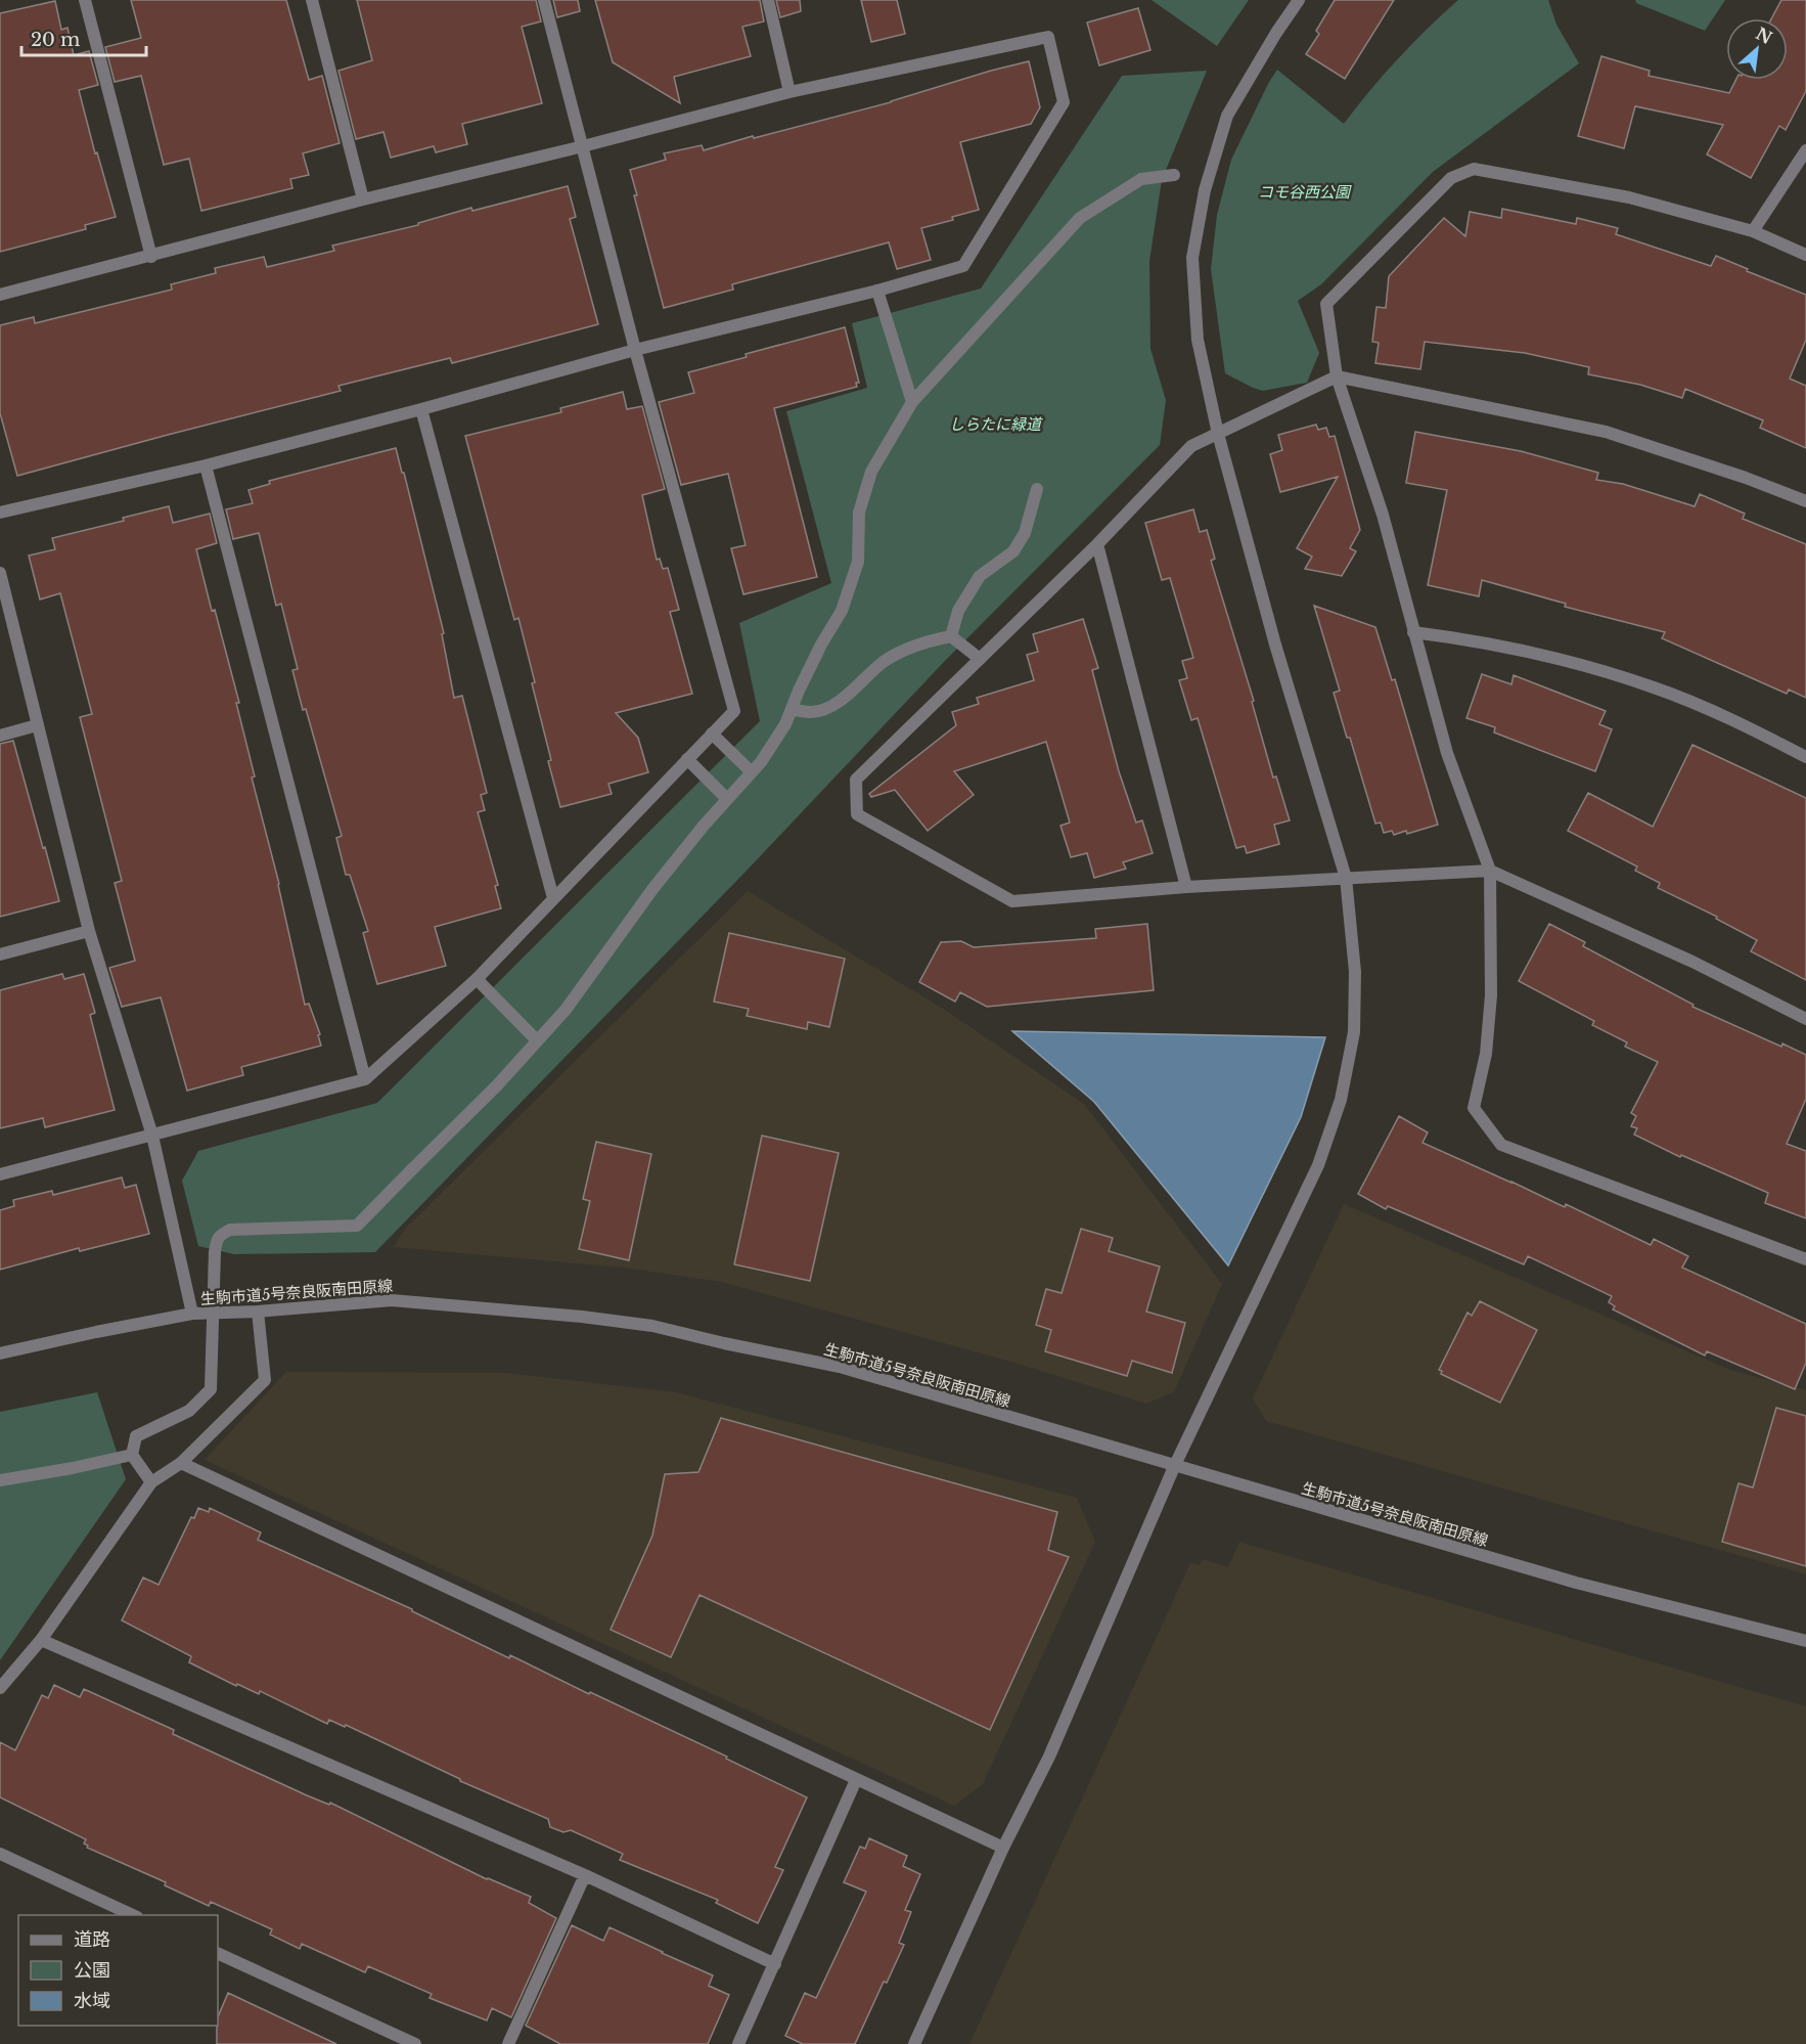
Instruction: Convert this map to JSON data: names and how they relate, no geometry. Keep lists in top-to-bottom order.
{
  "streets": {
    "street": ["生駒市道5号奈良阪南田原線"]
  },
  "parks": ["コモ谷西公園", "しらたに緑道"],
  "legend": ["道路", "公園", "水域"],
  "scale_bar": "20 m",
  "north": "top right"
}
